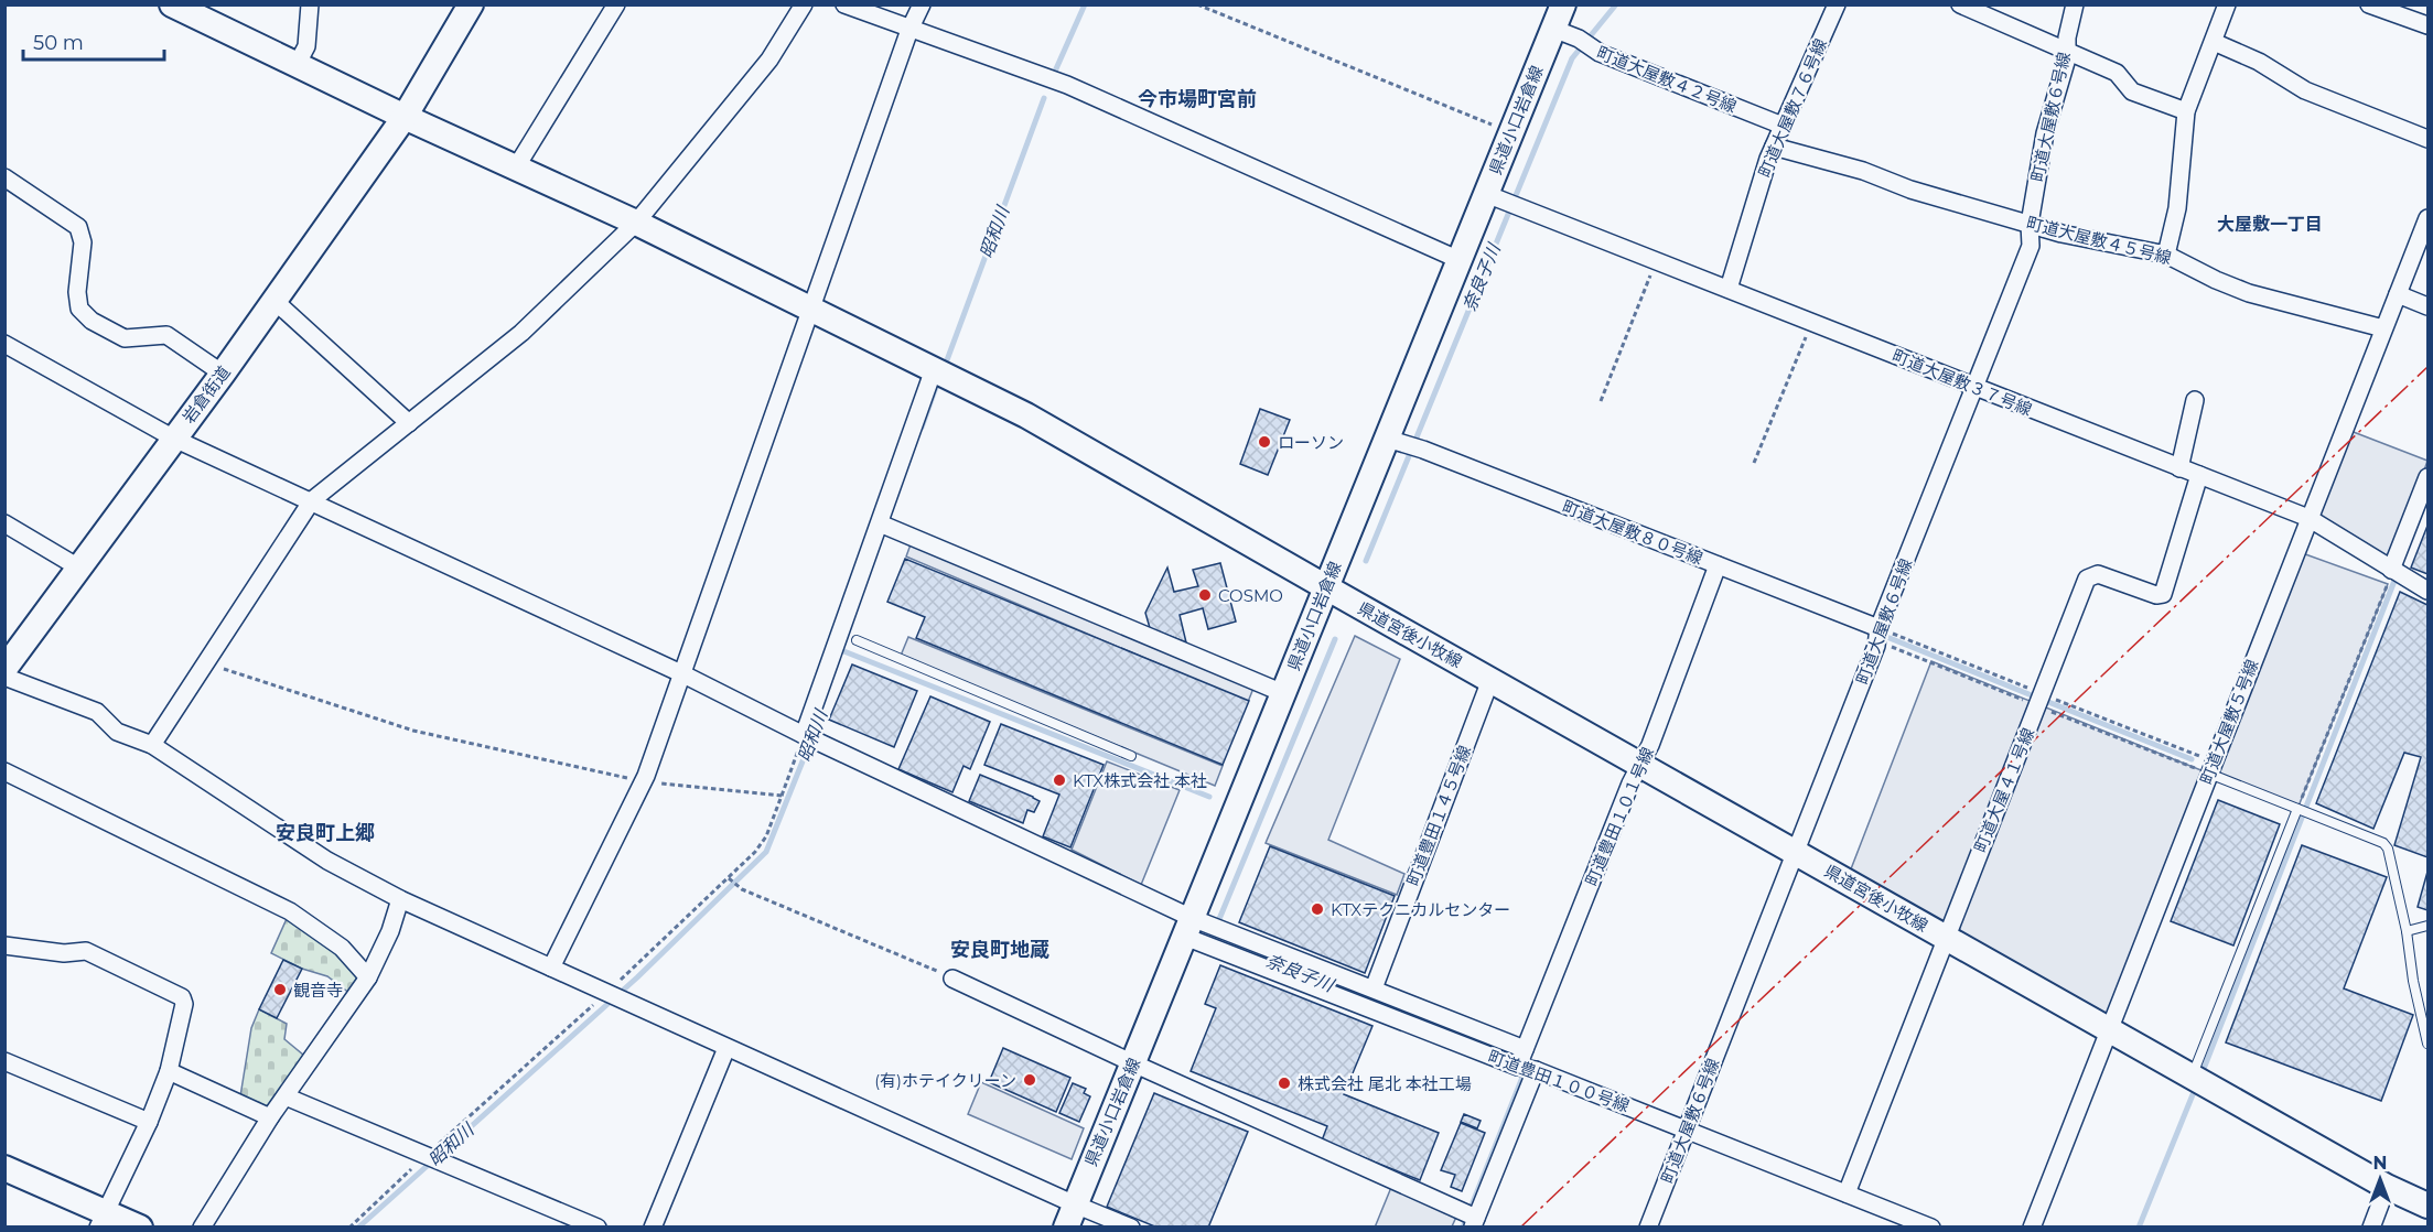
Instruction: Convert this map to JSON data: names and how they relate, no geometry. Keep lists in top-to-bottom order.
{
  "streets": {
    "main road": ["県道小口岩倉線", "岩倉街道", "県道宮後小牧線"],
    "street": [
      "町道大屋敷４２号線",
      "町道大屋敷７６号線",
      "町道大屋敷６号線",
      "町道大屋敷４５号線",
      "町道大屋敷３７号線",
      "町道大屋敷８０号線",
      "町道大屋敷５号線",
      "町道大屋４１号線",
      "町道豊田１４５号線",
      "町道豊田１０１号線",
      "町道豊田１００号線"
    ]
  },
  "crossings": [
    ["町道大屋敷４２号線", "町道大屋敷７６号線"],
    ["町道大屋敷４２号線", "県道小口岩倉線"],
    ["町道大屋敷７６号線", "町道大屋敷４５号線"],
    ["町道大屋敷７６号線", "町道大屋敷３７号線"],
    ["町道大屋敷６号線", "町道大屋敷４５号線"],
    ["町道大屋敷６号線", "町道大屋敷３７号線"],
    ["町道大屋敷６号線", "町道大屋敷８０号線"],
    ["町道大屋敷６号線", "県道宮後小牧線"],
    ["町道大屋敷６号線", "町道豊田１００号線"],
    ["県道小口岩倉線", "町道大屋敷３７号線"],
    ["県道小口岩倉線", "町道大屋敷８０号線"],
    ["県道小口岩倉線", "県道宮後小牧線"],
    ["県道小口岩倉線", "町道豊田１００号線"],
    ["町道大屋敷４５号線", "町道大屋敷５号線"],
    ["町道大屋敷３７号線", "町道大屋敷５号線"],
    ["町道大屋敷３７号線", "町道大屋４１号線"],
    ["岩倉街道", "県道宮後小牧線"],
    ["町道大屋敷８０号線", "町道豊田１０１号線"],
    ["県道宮後小牧線", "町道大屋敷５号線"],
    ["県道宮後小牧線", "町道大屋４１号線"],
    ["県道宮後小牧線", "町道豊田１４５号線"],
    ["県道宮後小牧線", "町道豊田１０１号線"],
    ["町道大屋４１号線", "町道豊田１００号線"],
    ["町道豊田１０１号線", "町道豊田１００号線"]
  ],
  "districts": [
    "今市場町宮前",
    "大屋敷一丁目",
    "安良町上郷",
    "安良町地蔵"
  ],
  "water": ["昭和川", "奈良子川"],
  "places": [
    "ローソン",
    "COSMO",
    "KTX株式会社 本社",
    "KTXテクニカルセンター",
    "観音寺",
    "(有)ホテイクリーン",
    "株式会社 尾北 本社工場"
  ],
  "scale_bar": "50 m",
  "north": "top"
}
